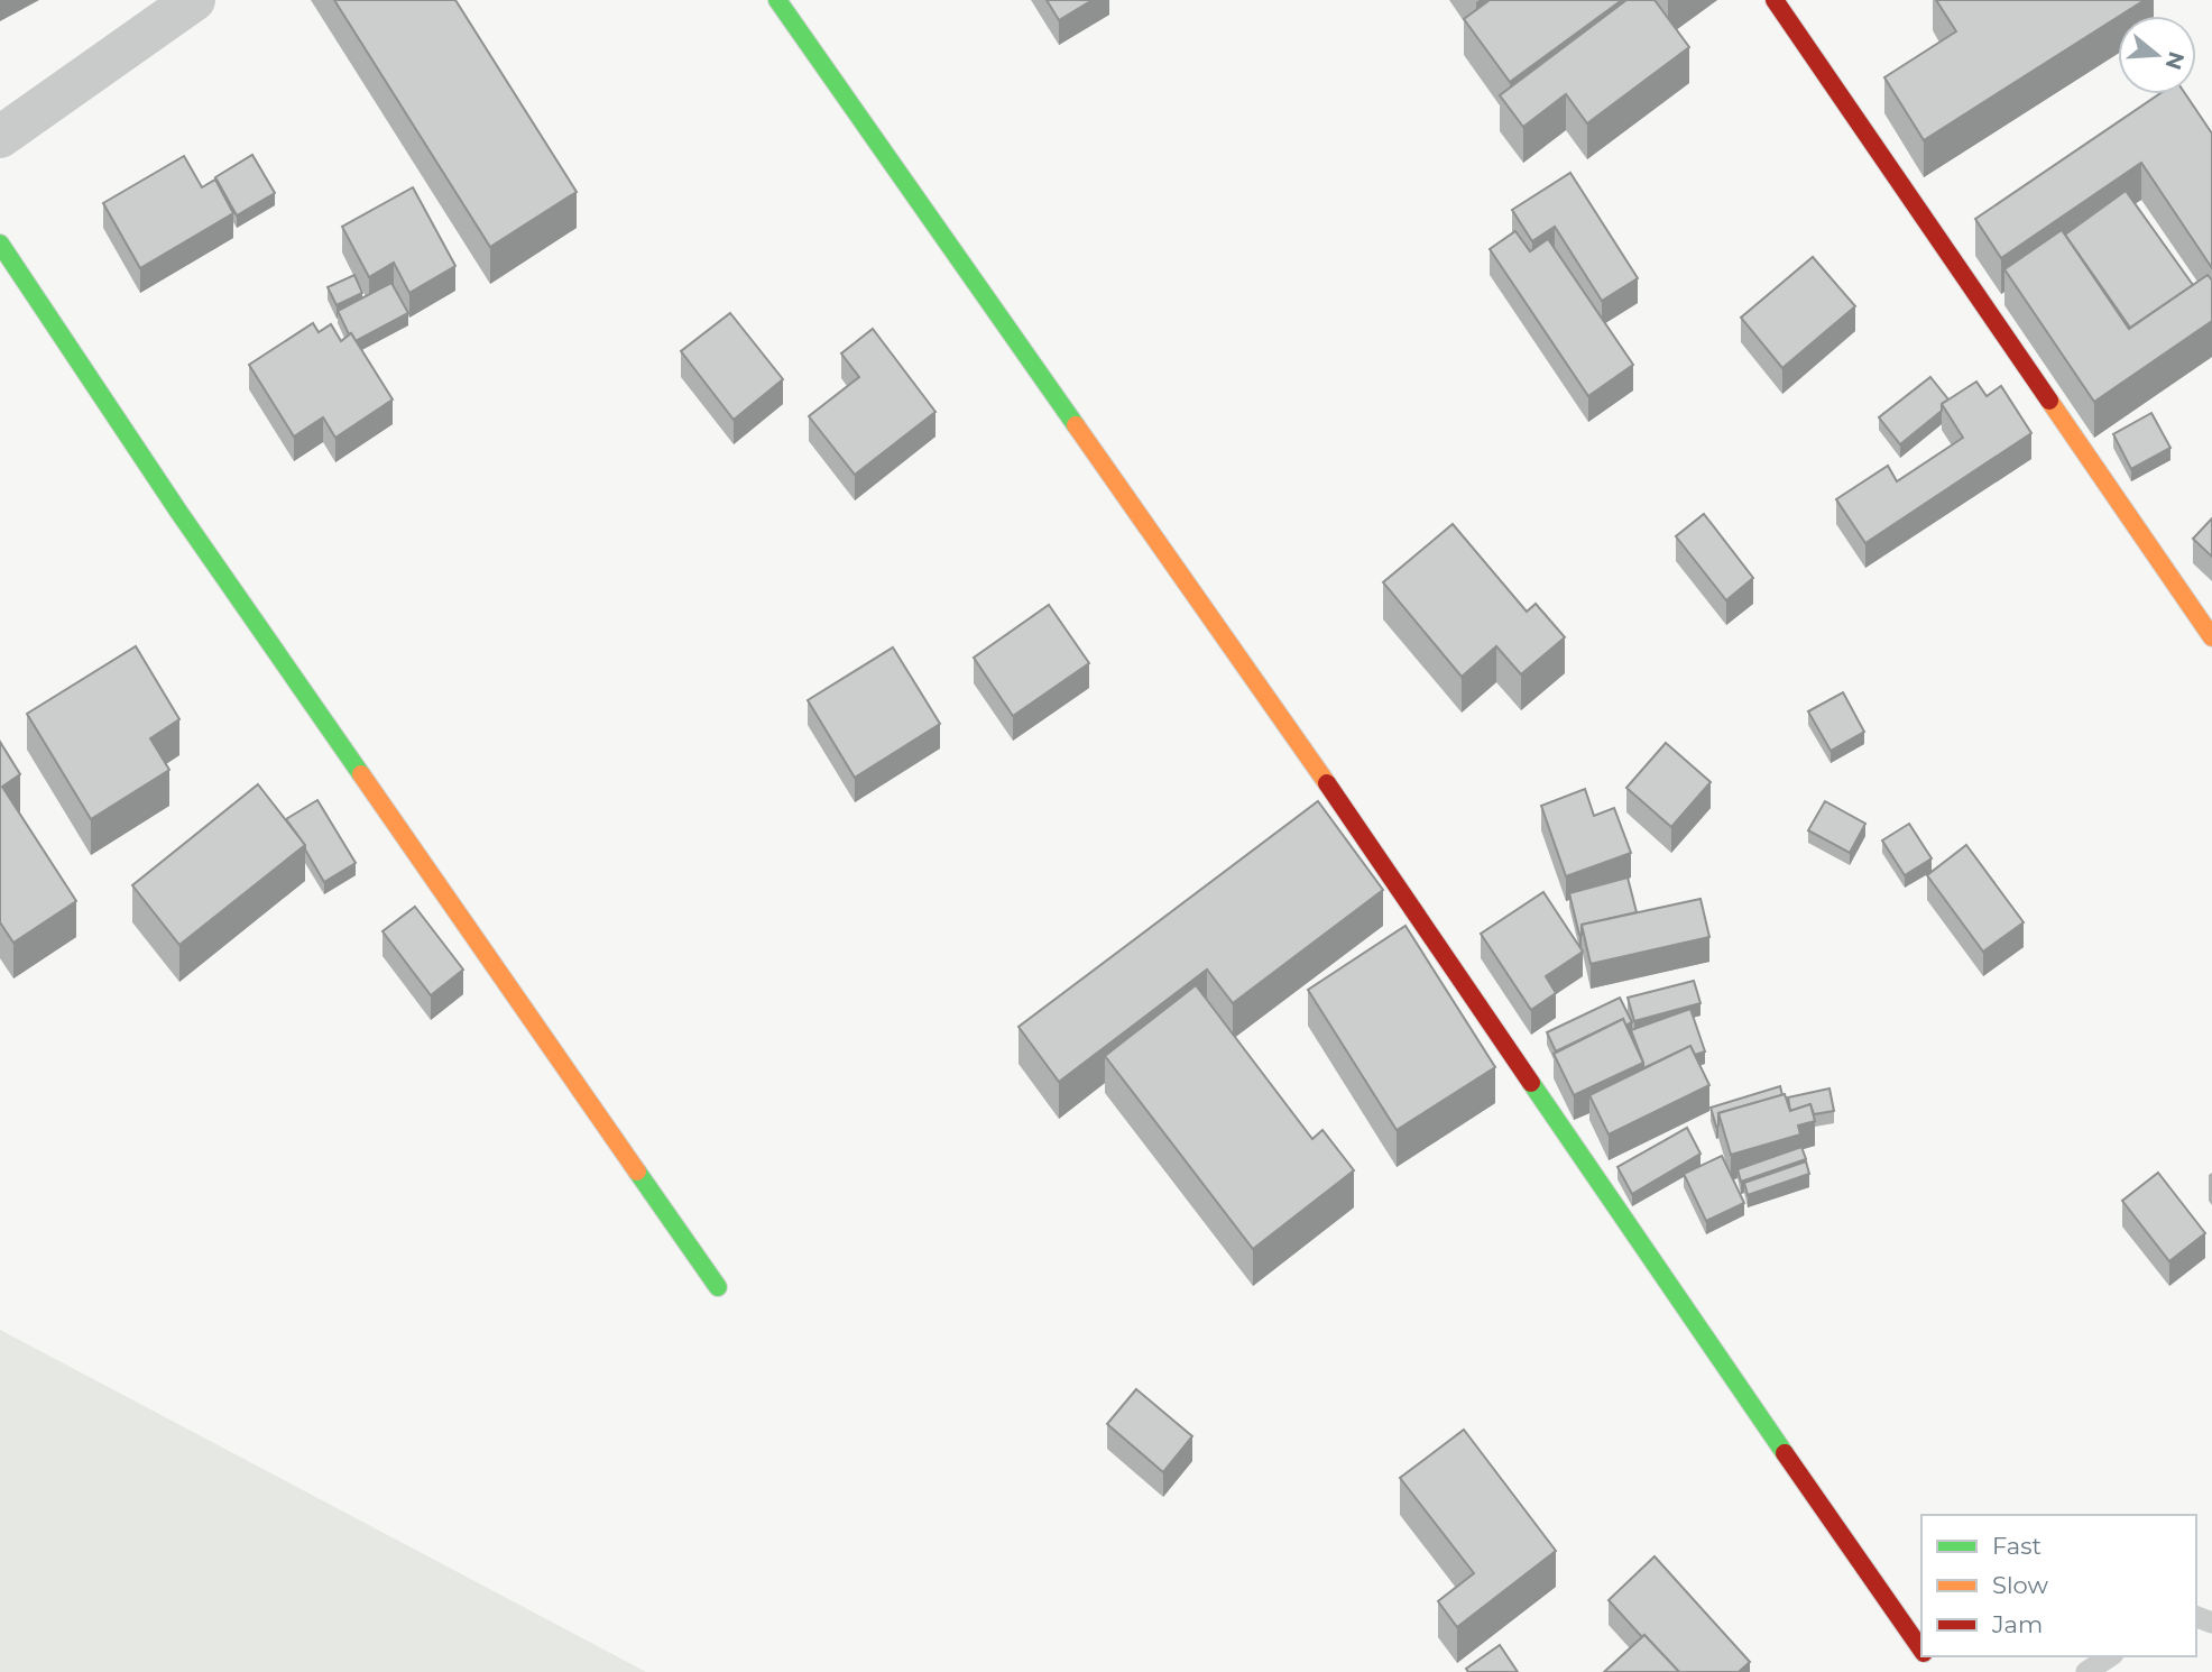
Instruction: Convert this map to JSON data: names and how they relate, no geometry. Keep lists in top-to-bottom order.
{
  "legend": ["Fast", "Slow", "Jam"],
  "north": "right"
}
